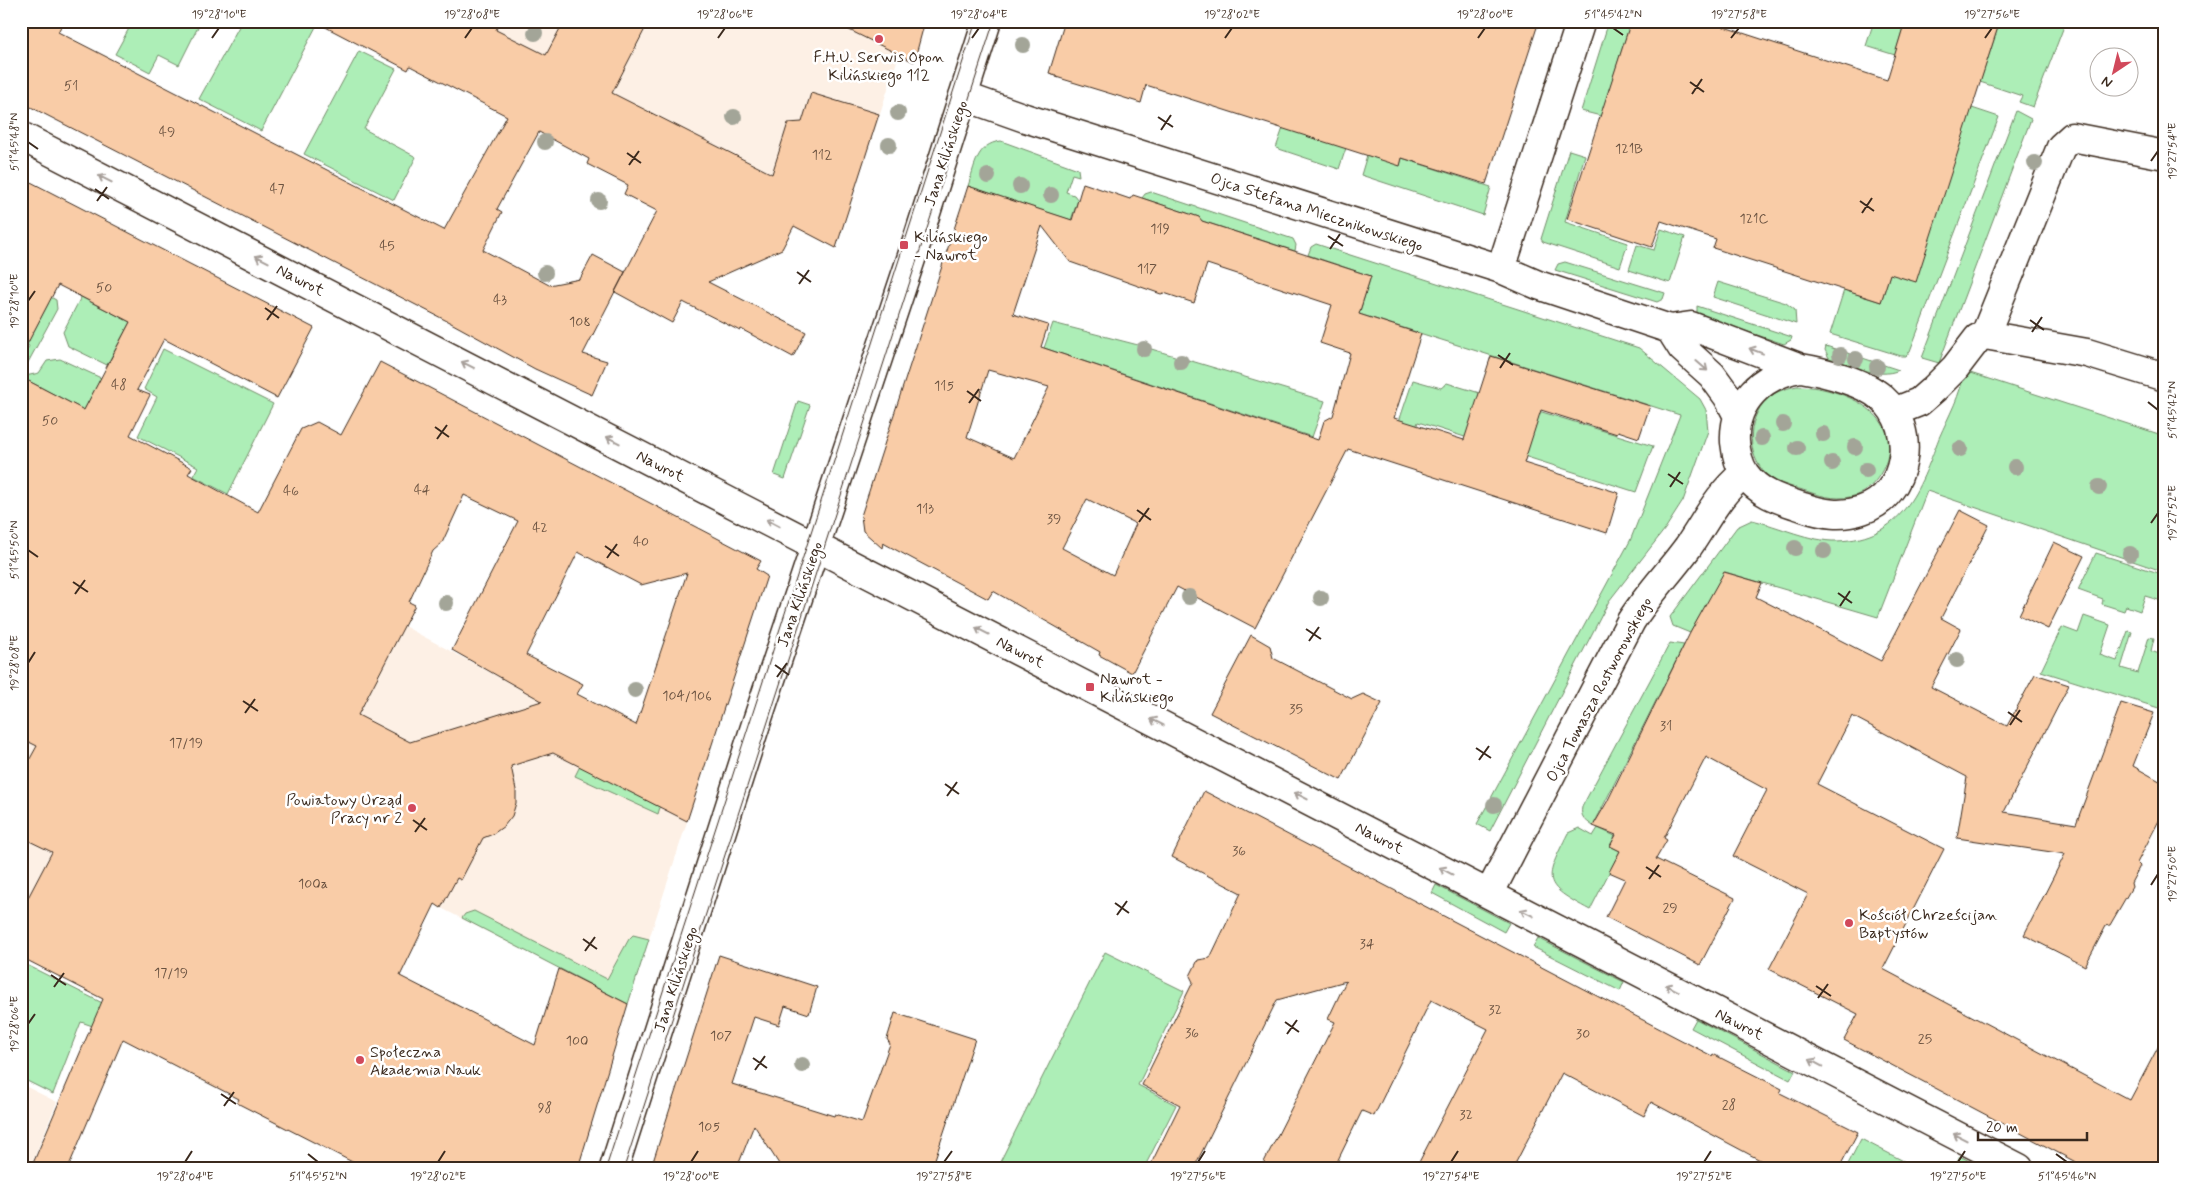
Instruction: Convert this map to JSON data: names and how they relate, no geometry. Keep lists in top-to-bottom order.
{
  "streets": {
    "street": [
      "Jana Kilińskiego",
      "Ojca Stefana Miecznikowskiego",
      "Nawrot",
      "Ojca Tomasza Rostworowskiego"
    ]
  },
  "crossings": [
    ["Jana Kilińskiego", "Ojca Stefana Miecznikowskiego"],
    ["Jana Kilińskiego", "Nawrot"],
    ["Ojca Stefana Miecznikowskiego", "Ojca Tomasza Rostworowskiego"],
    ["Nawrot", "Ojca Tomasza Rostworowskiego"]
  ],
  "one_way": ["Nawrot"],
  "places": {
    "other": [
      "F.H.U. Serwis Opon Kilińskiego 112",
      "Powiatowy Urząd Pracy nr 2",
      "Kościół Chrześcijan Baptystów",
      "Społeczna Akademia Nauk"
    ],
    "transit": ["Kilińskiego - Nawrot", "Nawrot - Kilińskiego"]
  },
  "house_numbers": [
    "51",
    "49",
    "121B",
    "112",
    "47",
    "121C",
    "119",
    "45",
    "117",
    "50",
    "43",
    "108",
    "48",
    "115",
    "50",
    "44",
    "46",
    "113",
    "39",
    "42",
    "40",
    "104/106",
    "35",
    "31",
    "17/19",
    "36",
    "100a",
    "29",
    "34",
    "17/19",
    "32",
    "36",
    "30",
    "107",
    "25",
    "100",
    "28",
    "98",
    "32",
    "105"
  ],
  "scale_bar": "20 m",
  "north": "bottom left",
  "coordinates": [
    "19°28'10\"E",
    "19°28'08\"E",
    "19°28'06\"E",
    "19°28'04\"E",
    "19°28'02\"E",
    "19°28'00\"E",
    "51°45'42\"N",
    "19°27'58\"E",
    "19°27'56\"E",
    "51°45'48\"N",
    "19°27'54\"E",
    "19°27'52\"E",
    "51°45'50\"N",
    "19°27'50\"E",
    "51°45'52\"N",
    "51°45'46\"N"
  ]
}
